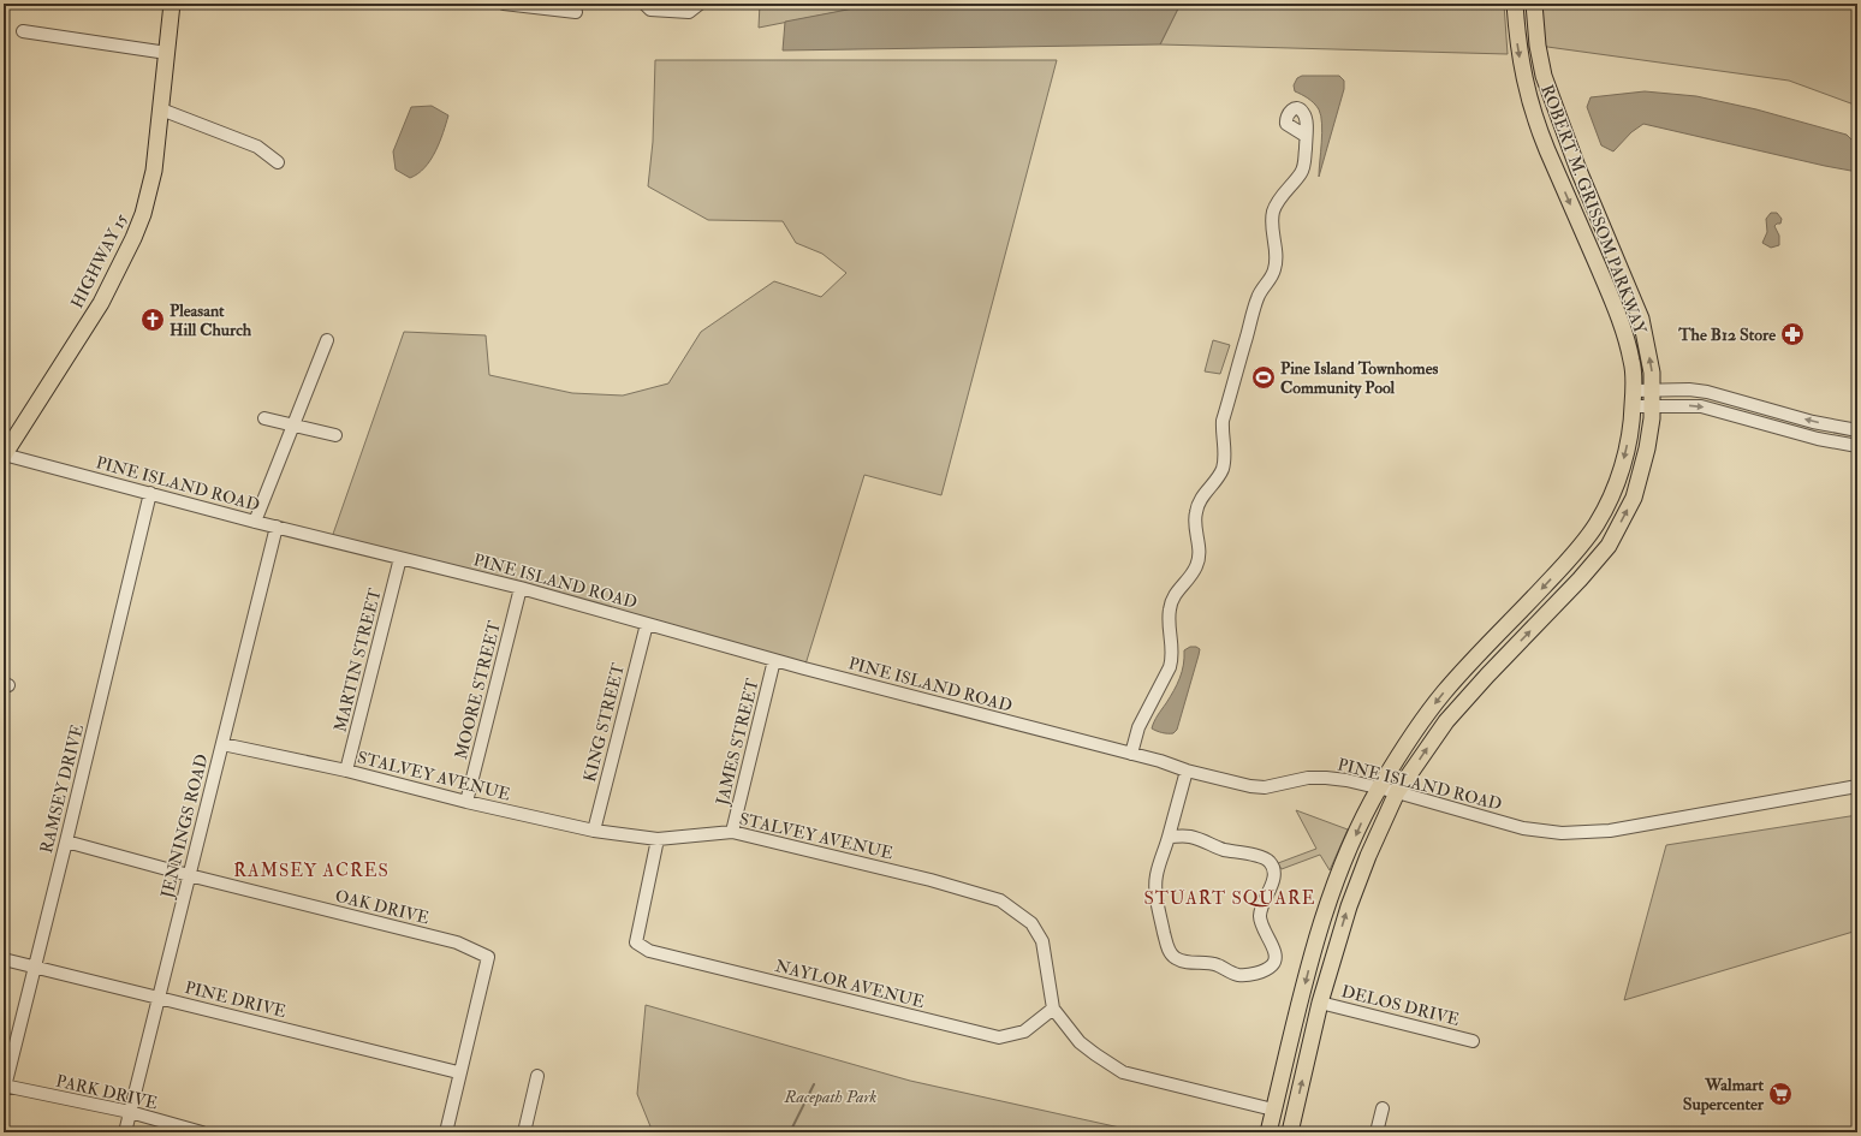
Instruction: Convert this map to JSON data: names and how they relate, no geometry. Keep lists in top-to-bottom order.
{
  "streets": {
    "main road": ["ROBERT M. GRISSOM PARKWAY", "HIGHWAY 15"],
    "street": [
      "PINE ISLAND ROAD",
      "MARTIN STREET",
      "MOORE STREET",
      "KING STREET",
      "JAMES STREET",
      "STALVEY AVENUE",
      "RAMSEY DRIVE",
      "JENNINGS ROAD",
      "OAK DRIVE",
      "NAYLOR AVENUE",
      "PINE DRIVE",
      "DELOS DRIVE",
      "PARK DRIVE"
    ]
  },
  "crossings": [
    ["ROBERT M. GRISSOM PARKWAY", "PINE ISLAND ROAD"],
    ["ROBERT M. GRISSOM PARKWAY", "DELOS DRIVE"],
    ["HIGHWAY 15", "PINE ISLAND ROAD"],
    ["PINE ISLAND ROAD", "MARTIN STREET"],
    ["PINE ISLAND ROAD", "MOORE STREET"],
    ["PINE ISLAND ROAD", "KING STREET"],
    ["PINE ISLAND ROAD", "JAMES STREET"],
    ["PINE ISLAND ROAD", "RAMSEY DRIVE"],
    ["PINE ISLAND ROAD", "JENNINGS ROAD"],
    ["MARTIN STREET", "STALVEY AVENUE"],
    ["MOORE STREET", "STALVEY AVENUE"],
    ["KING STREET", "STALVEY AVENUE"],
    ["JAMES STREET", "STALVEY AVENUE"],
    ["STALVEY AVENUE", "JENNINGS ROAD"],
    ["STALVEY AVENUE", "NAYLOR AVENUE"],
    ["RAMSEY DRIVE", "OAK DRIVE"],
    ["RAMSEY DRIVE", "PINE DRIVE"],
    ["RAMSEY DRIVE", "PARK DRIVE"],
    ["JENNINGS ROAD", "OAK DRIVE"],
    ["JENNINGS ROAD", "PINE DRIVE"],
    ["JENNINGS ROAD", "PARK DRIVE"],
    ["OAK DRIVE", "PINE DRIVE"]
  ],
  "districts": ["RAMSEY ACRES", "STUART SQUARE"],
  "parks": ["Racepath Park"],
  "places": {
    "church": ["Pleasant Hill Church"],
    "pharmacy": ["The B12 Store"],
    "sports": ["Pine Island Townhomes Community Pool"],
    "supermarket": ["Walmart Supercenter"]
  }
}
